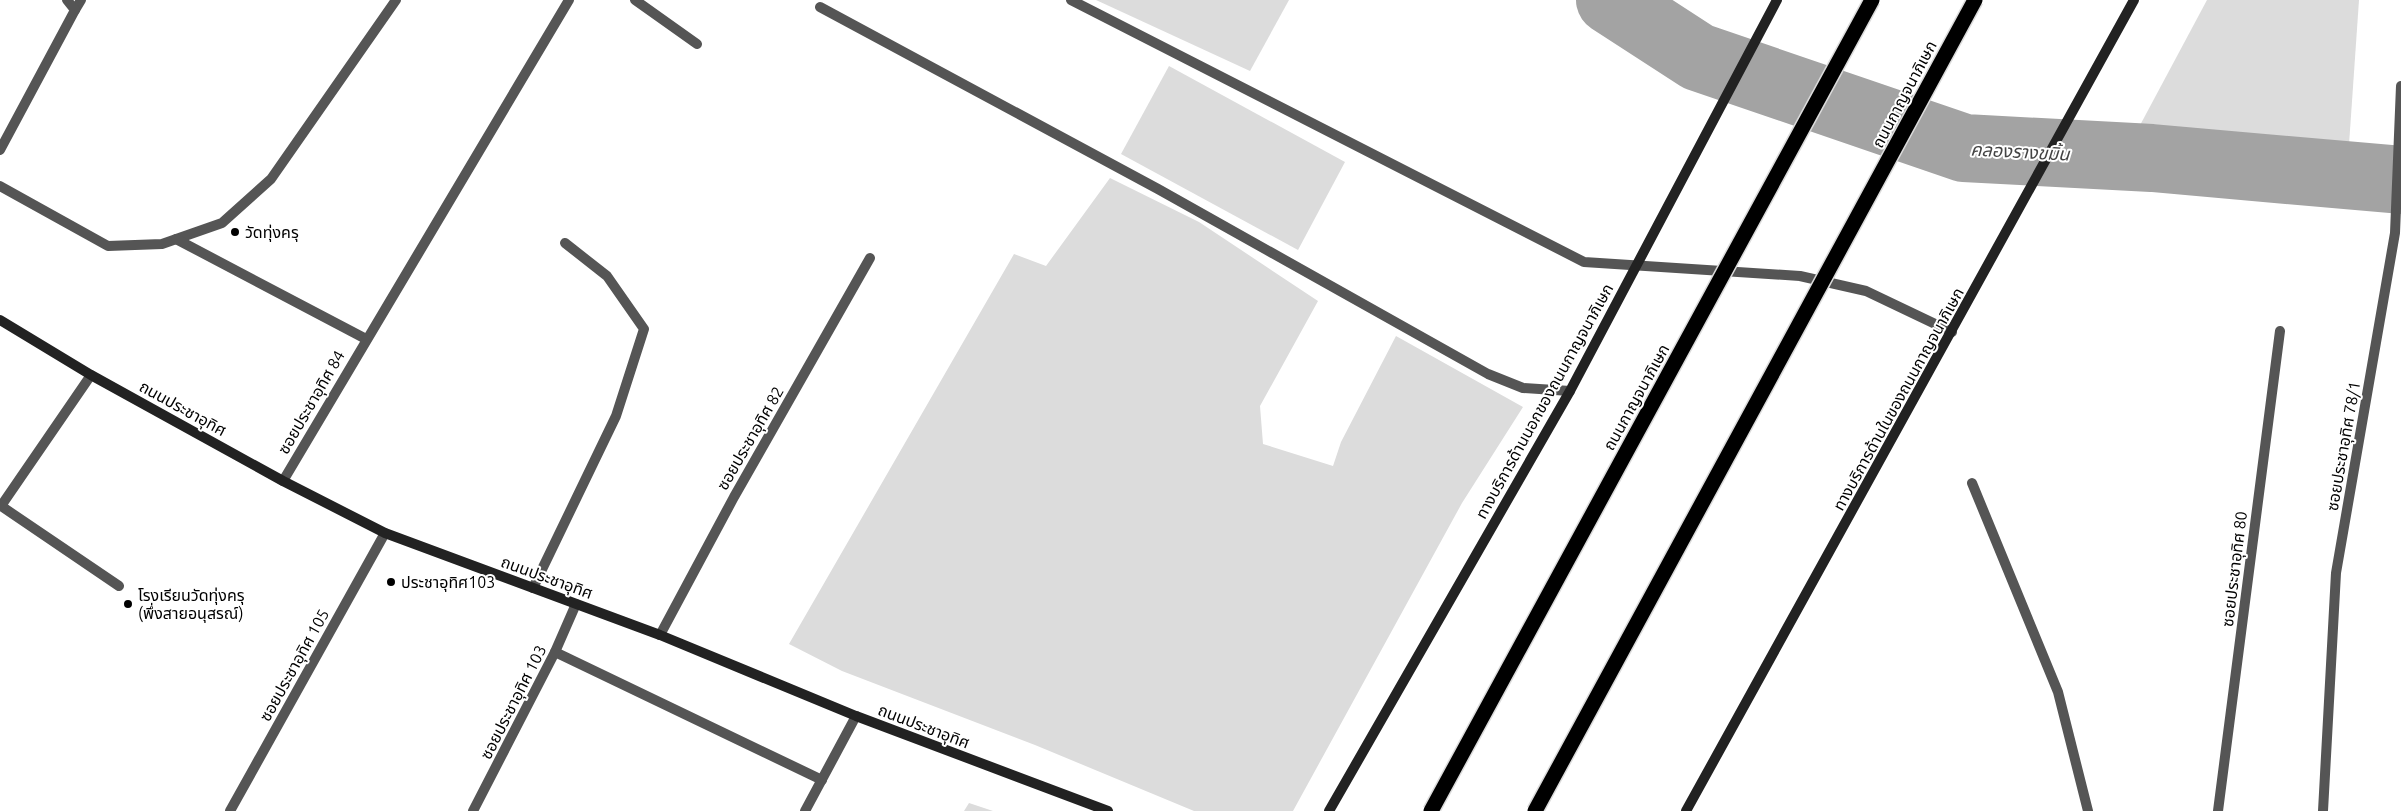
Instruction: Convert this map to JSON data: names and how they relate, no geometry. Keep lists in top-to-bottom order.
{
  "streets": {
    "highway": ["ถนนกาญจนาภิเษก"],
    "main road": ["ทางบริการด้านในของถนนกาญจนาภิเษก", "ทางบริการด้านนอกของถนนกาญจนาภิเษก", "ถนนประชาอุทิศ"],
    "street": [
      "ซอยประชาอุทิศ 84",
      "ซอยประชาอุทิศ 82",
      "ซอยประชาอุทิศ 78/1",
      "ซอยประชาอุทิศ 80",
      "ซอยประชาอุทิศ 105",
      "ซอยประชาอุทิศ 103"
    ]
  },
  "crossings": [
    ["ซอยประชาอุทิศ 84", "ถนนประชาอุทิศ"],
    ["ถนนประชาอุทิศ", "ซอยประชาอุทิศ 82"],
    ["ถนนประชาอุทิศ", "ซอยประชาอุทิศ 105"],
    ["ถนนประชาอุทิศ", "ซอยประชาอุทิศ 103"]
  ],
  "water": ["คลองรางขมิ้น"],
  "places": ["วัดทุ่งครุ", "ประชาอุทิศ103", "โรงเรียนวัดทุ่งครุ (พึ่งสายอนุสรณ์)"]
}
